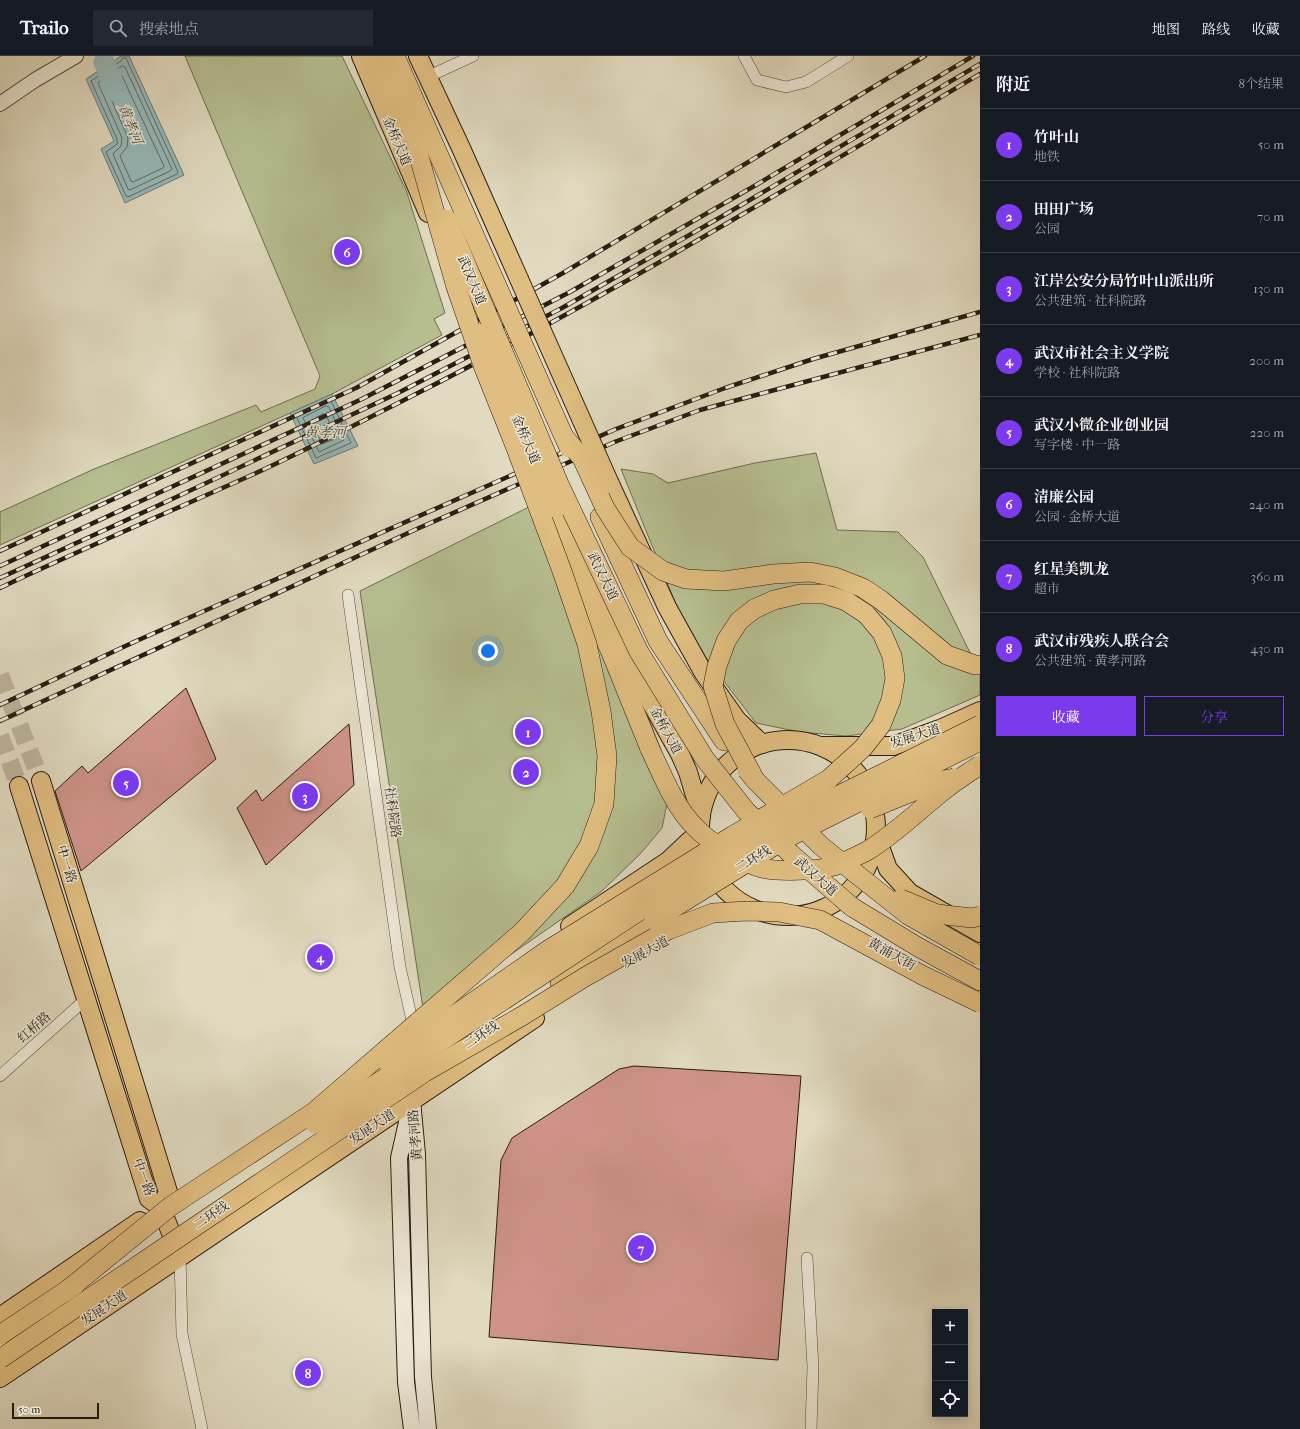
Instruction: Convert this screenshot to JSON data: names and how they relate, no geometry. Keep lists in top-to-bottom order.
{
  "streets": {
    "highway": ["武汉大道", "二环线"],
    "main road": [
      "金桥大道",
      "发展大道",
      "中一路",
      "黄浦大街",
      "黄孝河路"
    ],
    "street": ["社科院路", "红桥路"]
  },
  "crossings": [
    ["金桥大道", "发展大道"],
    ["发展大道", "黄孝河路"],
    ["中一路", "红桥路"]
  ],
  "water": ["黄孝河"],
  "scale_bar": "50 m",
  "page": {
    "header": "Trailo",
    "search": "搜索地点",
    "nav": ["地图", "路线", "收藏"],
    "heading": ["附近", "8个结果"],
    "list": [
      {
        "mark": "1",
        "name": "竹叶山",
        "note": "地铁",
        "value": "50 m"
      },
      {
        "mark": "2",
        "name": "田田广场",
        "note": "公园",
        "value": "70 m"
      },
      {
        "mark": "3",
        "name": "江岸公安分局竹叶山派出所",
        "note": "公共建筑 · 社科院路",
        "value": "130 m"
      },
      {
        "mark": "4",
        "name": "武汉市社会主义学院",
        "note": "学校 · 社科院路",
        "value": "200 m"
      },
      {
        "mark": "5",
        "name": "武汉小微企业创业园",
        "note": "写字楼 · 中一路",
        "value": "220 m"
      },
      {
        "mark": "6",
        "name": "清廉公园",
        "note": "公园 · 金桥大道",
        "value": "240 m"
      },
      {
        "mark": "7",
        "name": "红星美凯龙",
        "note": "超市",
        "value": "360 m"
      },
      {
        "mark": "8",
        "name": "武汉市残疾人联合会",
        "note": "公共建筑 · 黄孝河路",
        "value": "430 m"
      }
    ],
    "pins": [
      "6",
      "1",
      "2",
      "5",
      "3",
      "4",
      "7",
      "8"
    ],
    "buttons": ["收藏", "分享"],
    "map_buttons": ["+", "−"],
    "scale": "50 m"
  }
}
